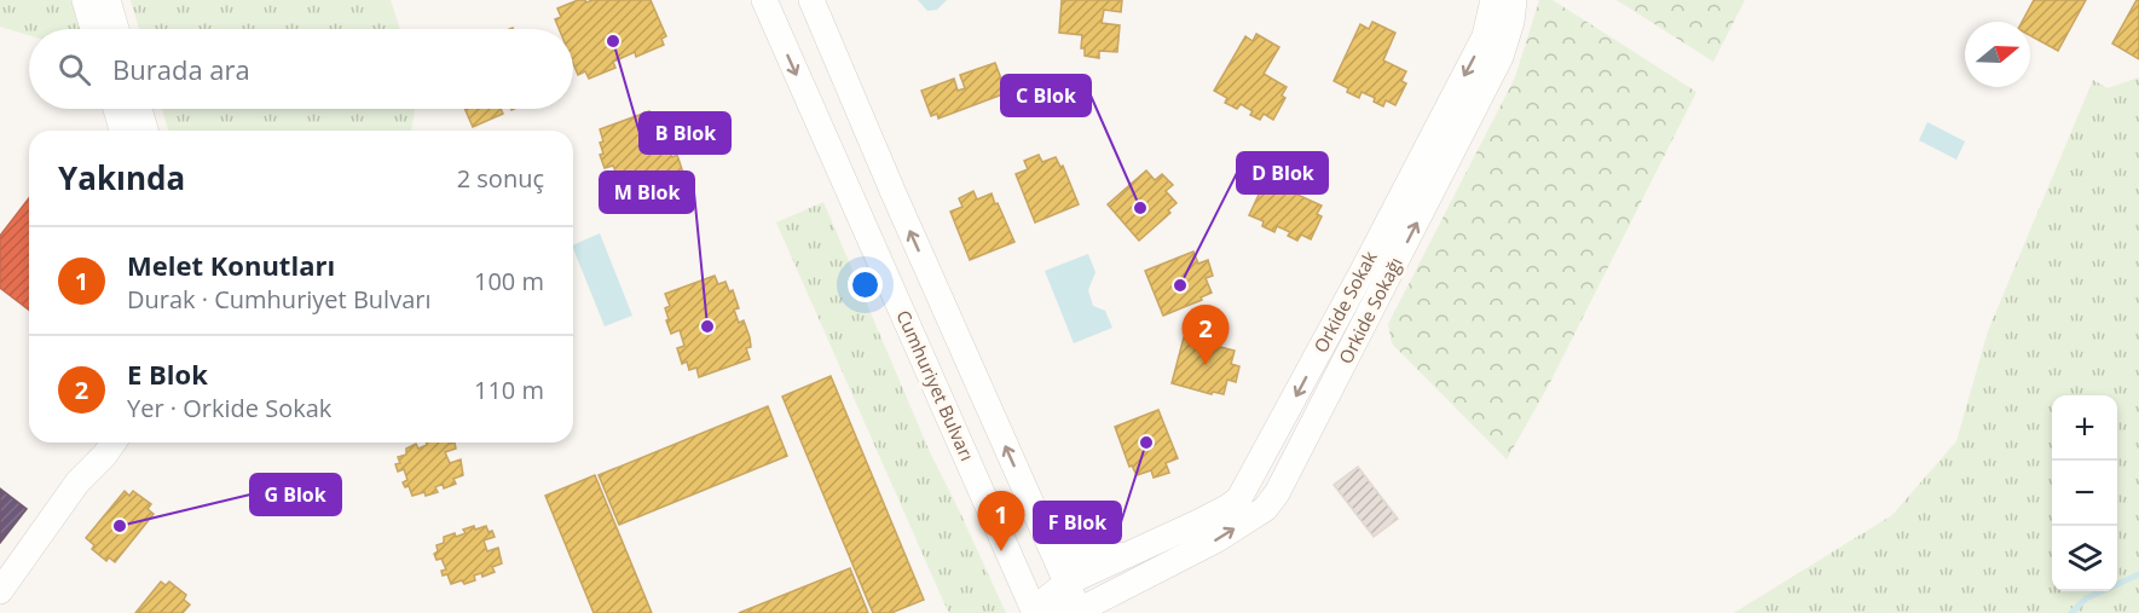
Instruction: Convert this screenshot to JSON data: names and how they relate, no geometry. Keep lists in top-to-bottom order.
{
  "streets": {
    "street": ["Orkide Sokak", "Orkide Sokağı", "Cumhuriyet Bulvarı"]
  },
  "crossings": [
    ["Orkide Sokak", "Cumhuriyet Bulvarı"]
  ],
  "one_way": ["Orkide Sokak", "Orkide Sokağı"],
  "places": [
    "B Blok",
    "C Blok",
    "D Blok",
    "M Blok",
    "F Blok",
    "G Blok"
  ],
  "north": "right",
  "page": {
    "search": "Burada ara",
    "heading": ["Yakında", "2 sonuç"],
    "list": [
      {
        "mark": "1",
        "name": "Melet Konutları",
        "note": "Durak · Cumhuriyet Bulvarı",
        "value": "100 m"
      },
      {
        "mark": "2",
        "name": "E Blok",
        "note": "Yer · Orkide Sokak",
        "value": "110 m"
      }
    ],
    "pins": ["2", "1"],
    "map_buttons": ["+", "−"]
  }
}
